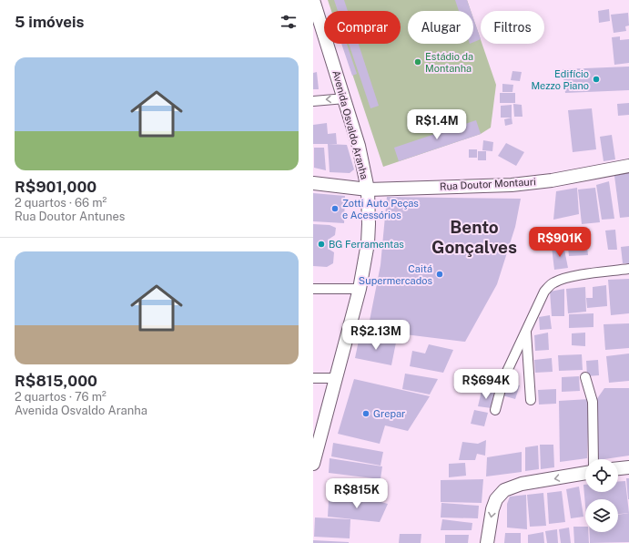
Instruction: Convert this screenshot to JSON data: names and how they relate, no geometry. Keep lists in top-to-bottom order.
{
  "streets": {
    "main road": ["Avenida Osvaldo Aranha", "Rua Doutor Montauri"]
  },
  "crossings": [
    ["Avenida Osvaldo Aranha", "Rua Doutor Montauri"]
  ],
  "districts": ["Bento Gonçalves"],
  "places": [
    "Estádio da Montanha",
    "Edifício Mezzo Piano",
    "Zotti Auto Peças e Acessórios",
    "BG Ferramentas",
    "Caitá Supermercados",
    "Grepar"
  ],
  "page": {
    "heading": "5 imóveis",
    "chip": ["Comprar", "Alugar", "Filtros"],
    "list": [
      {
        "name": "R$901,000",
        "note": "2 quartos · 66 m² · Rua Doutor Antunes"
      },
      {
        "name": "R$815,000",
        "note": "2 quartos · 76 m² · Avenida Osvaldo Aranha"
      }
    ],
    "price": [
      "R$1.4M",
      "R$901K",
      "R$2.13M",
      "R$694K",
      "R$815K"
    ]
  }
}
